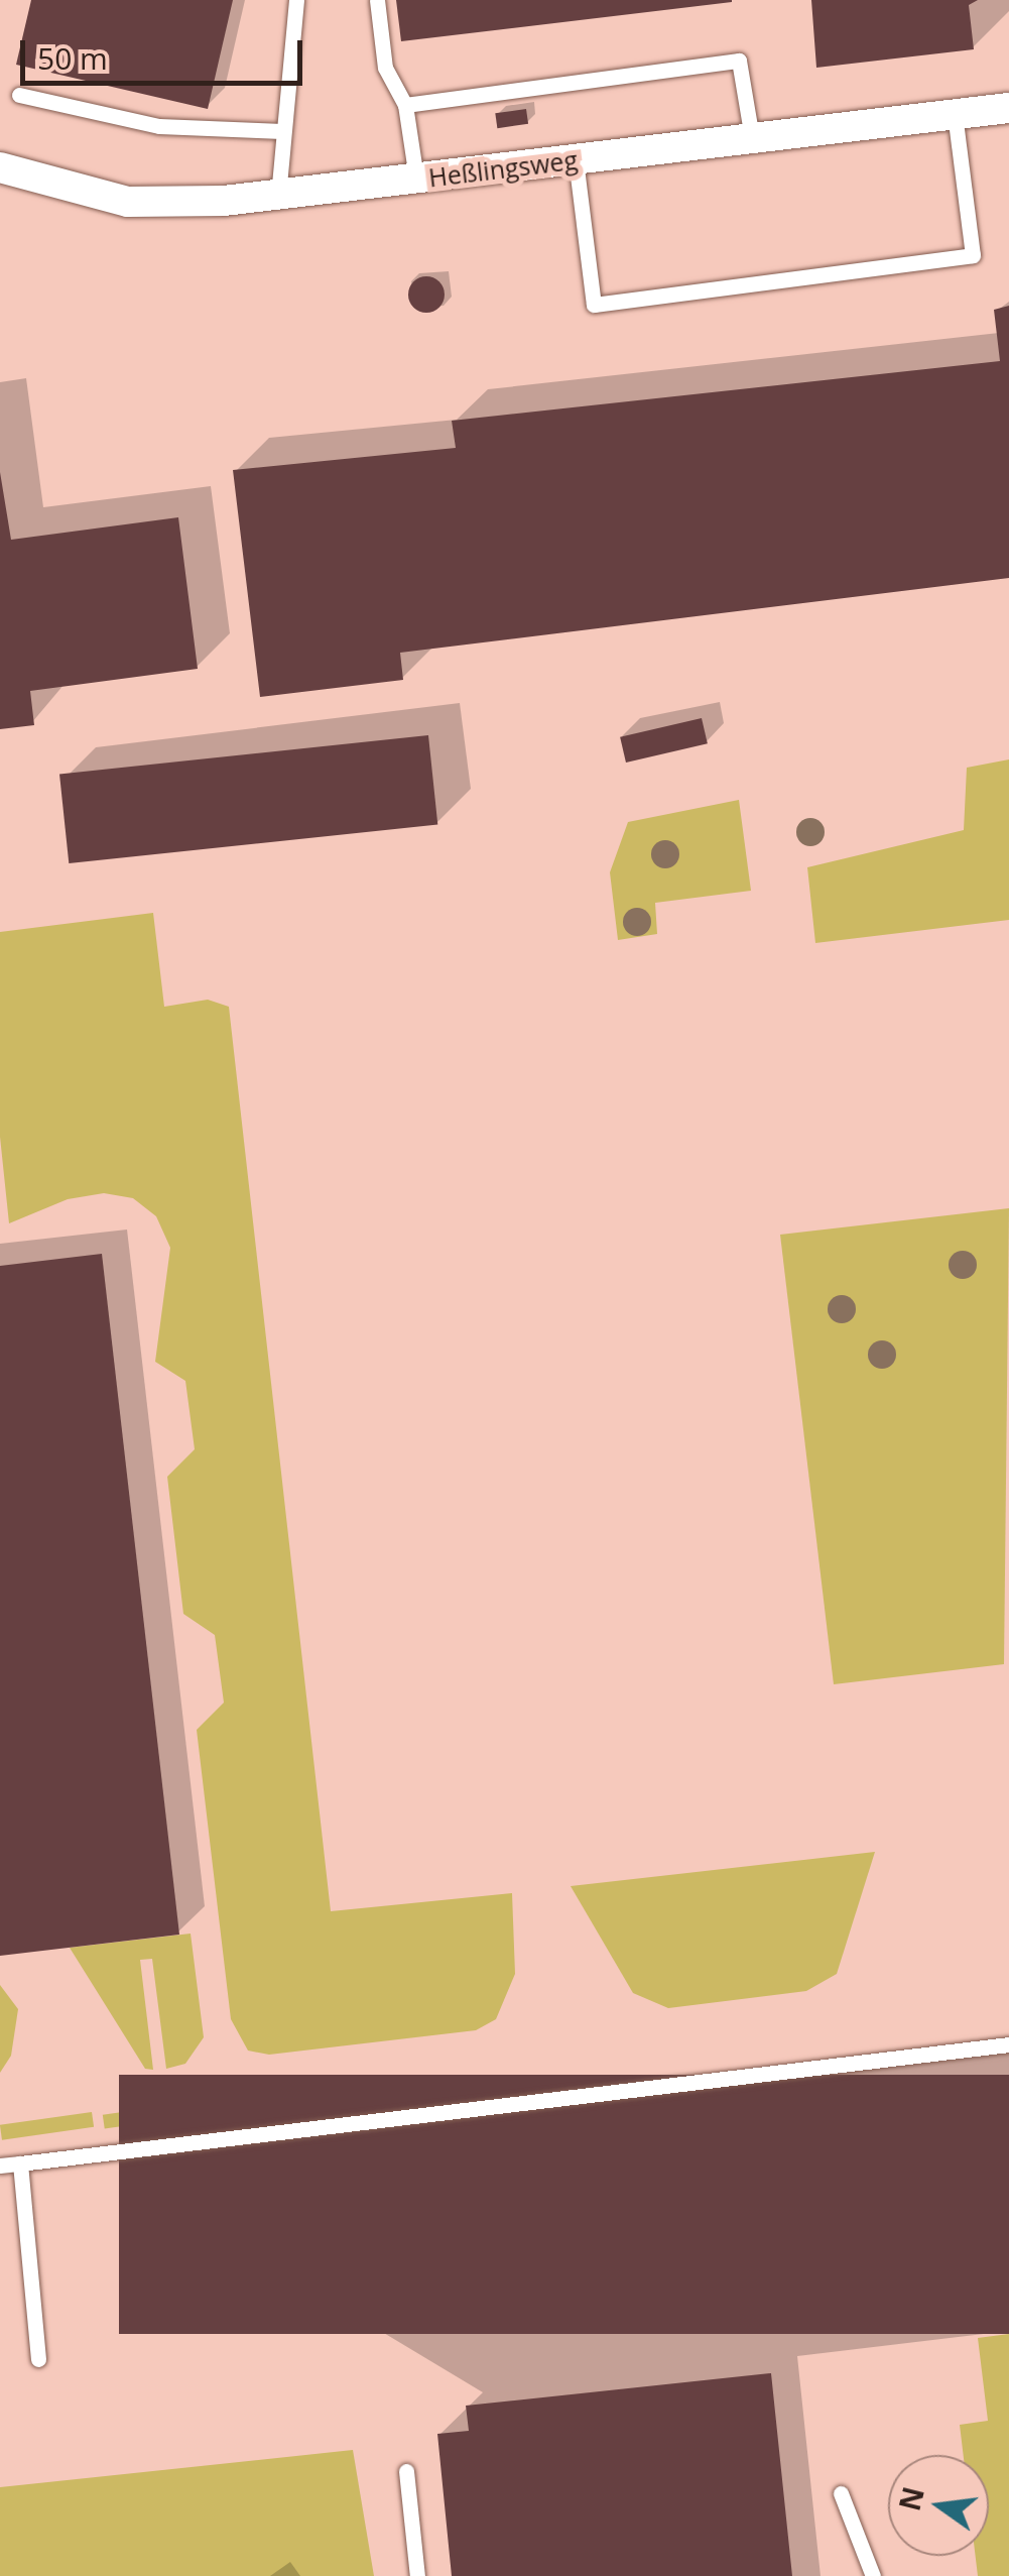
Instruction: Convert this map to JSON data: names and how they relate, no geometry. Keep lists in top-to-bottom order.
{
  "streets": {
    "street": ["Heßlingsweg"]
  },
  "scale_bar": "50 m",
  "north": "left"
}
